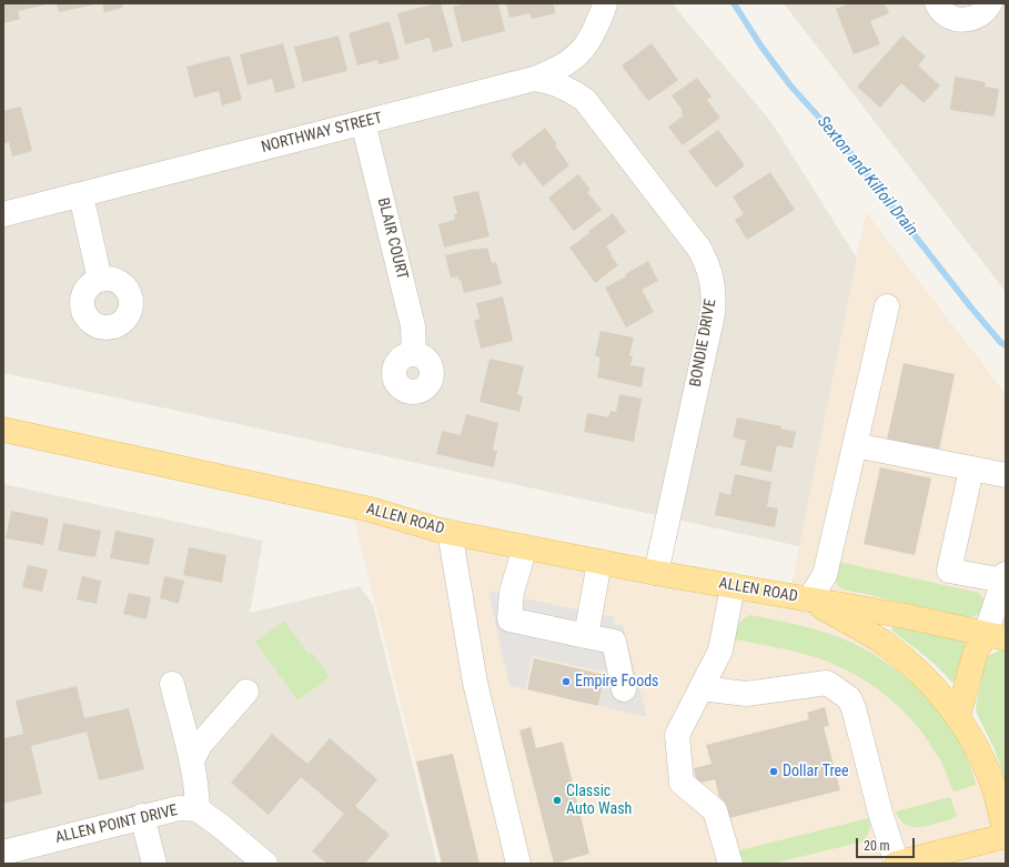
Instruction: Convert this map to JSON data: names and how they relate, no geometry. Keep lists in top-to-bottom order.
{
  "streets": {
    "main road": ["ALLEN ROAD"],
    "street": [
      "NORTHWAY STREET",
      "BLAIR COURT",
      "BONDIE DRIVE",
      "ALLEN POINT DRIVE"
    ]
  },
  "crossings": [
    ["NORTHWAY STREET", "BLAIR COURT"],
    ["NORTHWAY STREET", "BONDIE DRIVE"],
    ["BONDIE DRIVE", "ALLEN ROAD"]
  ],
  "water": ["Sexton and Kilfoil Drain"],
  "places": ["Empire Foods", "Dollar Tree", "Classic Auto Wash"],
  "scale_bar": "20 m"
}
